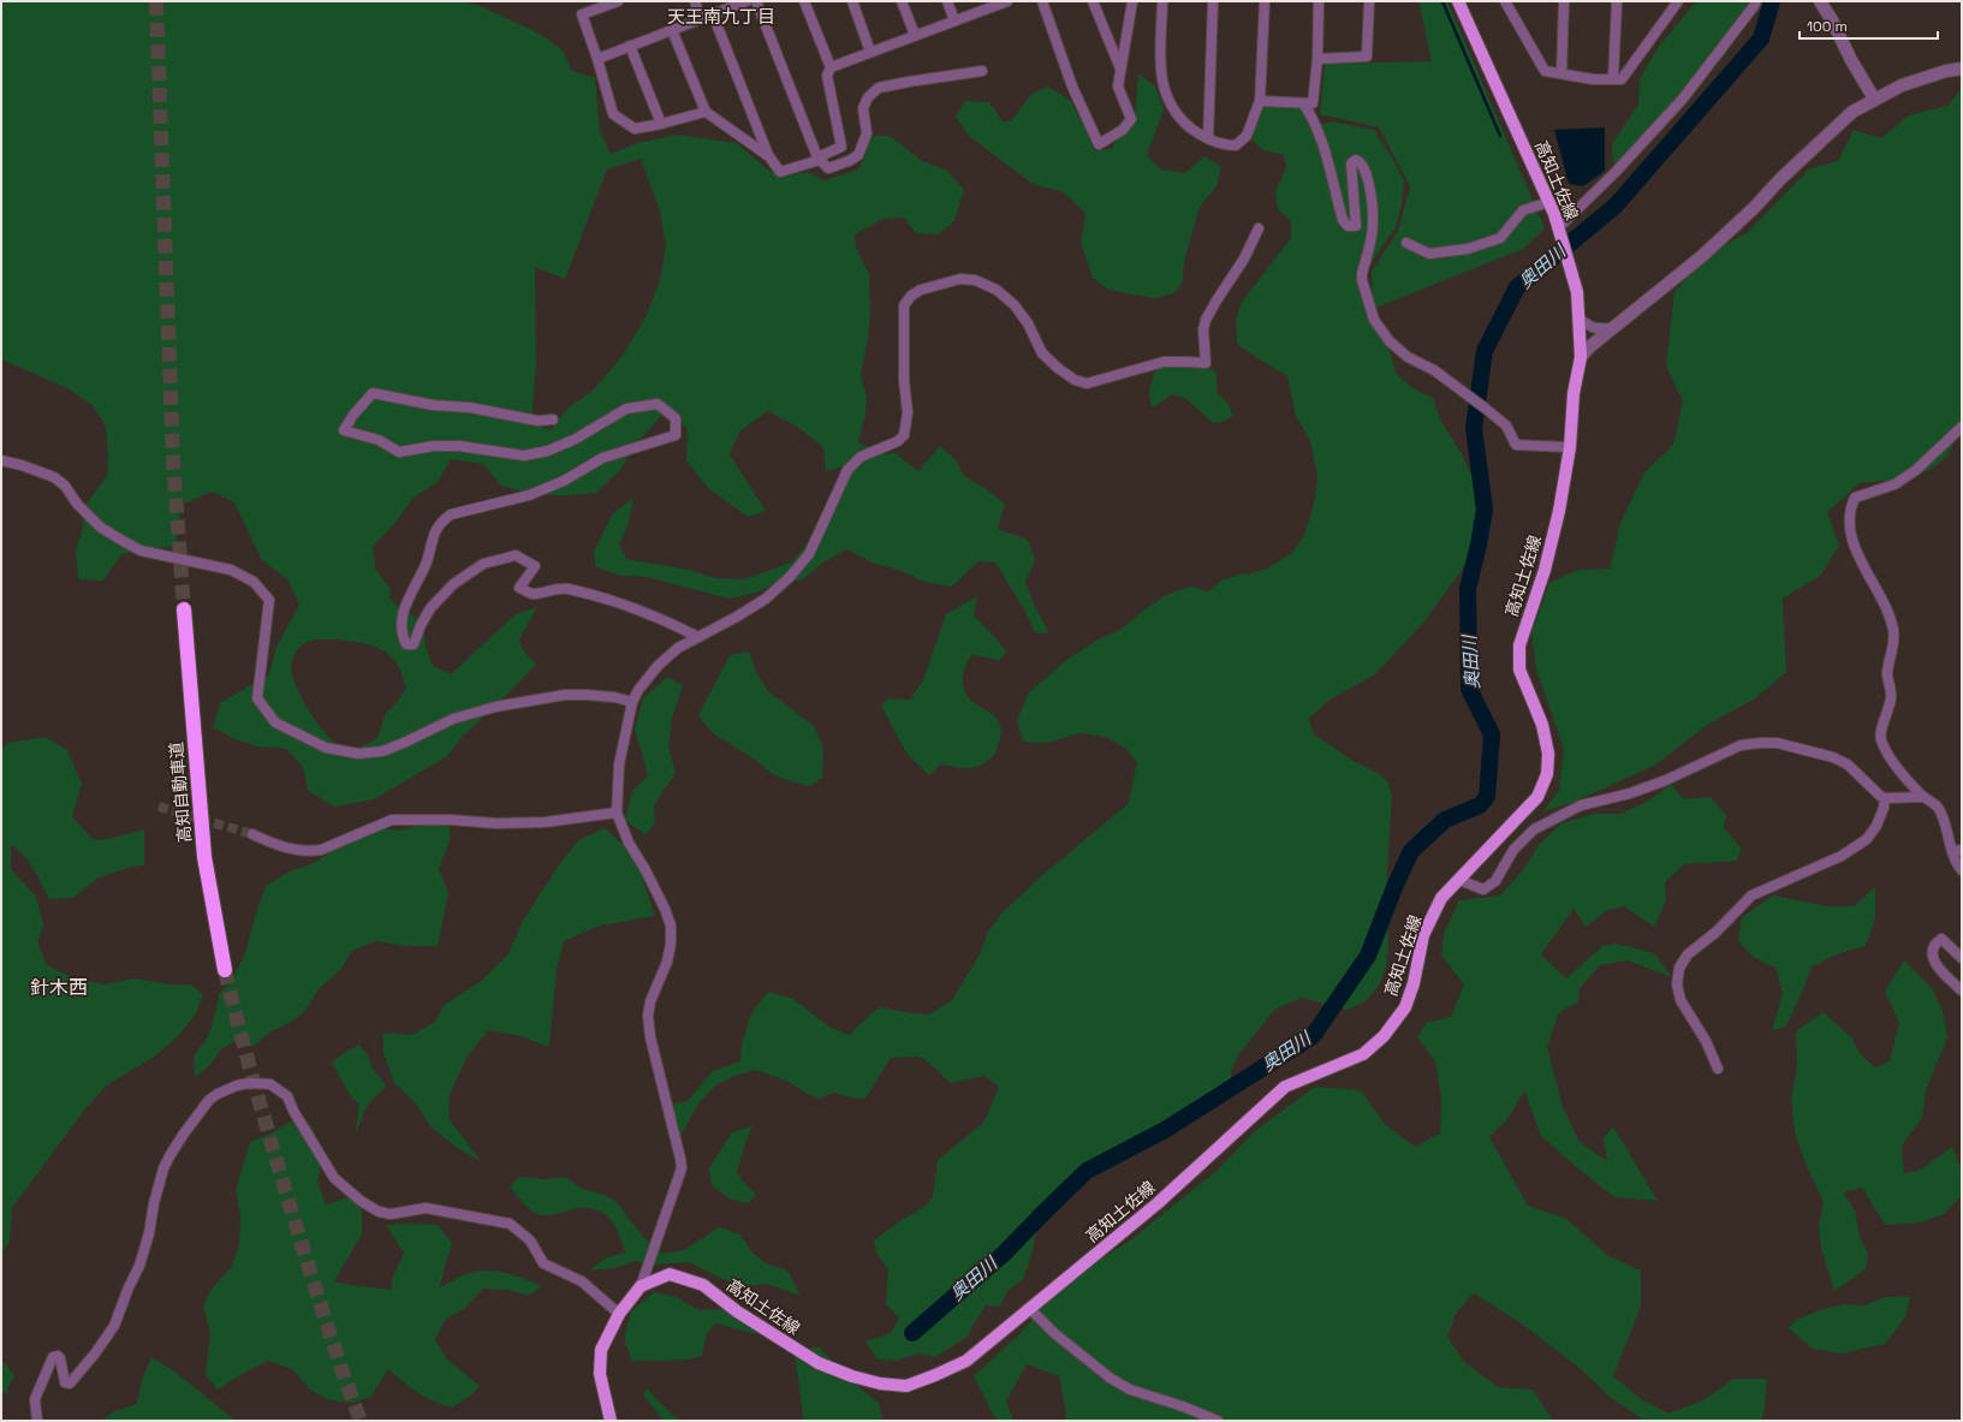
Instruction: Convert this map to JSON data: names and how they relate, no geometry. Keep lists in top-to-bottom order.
{
  "streets": {
    "highway": ["高知自動車道"],
    "main road": ["高知土佐線"]
  },
  "districts": ["天王南九丁目", "針木西"],
  "water": ["奥田川"],
  "scale_bar": "100 m"
}
